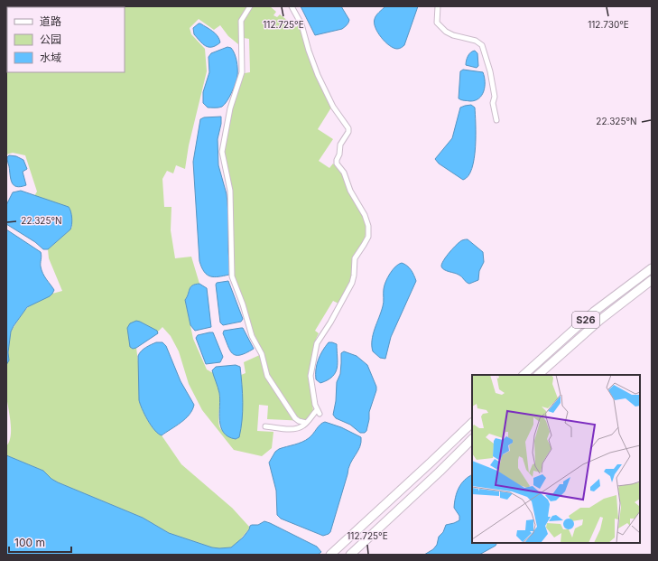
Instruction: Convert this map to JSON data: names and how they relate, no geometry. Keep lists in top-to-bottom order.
{
  "streets": {
    "highway": ["S26"]
  },
  "legend": ["道路", "公园", "水域"],
  "scale_bar": "100 m",
  "coordinates": ["112.725°E", "112.730°E", "22.325°N"]
}
